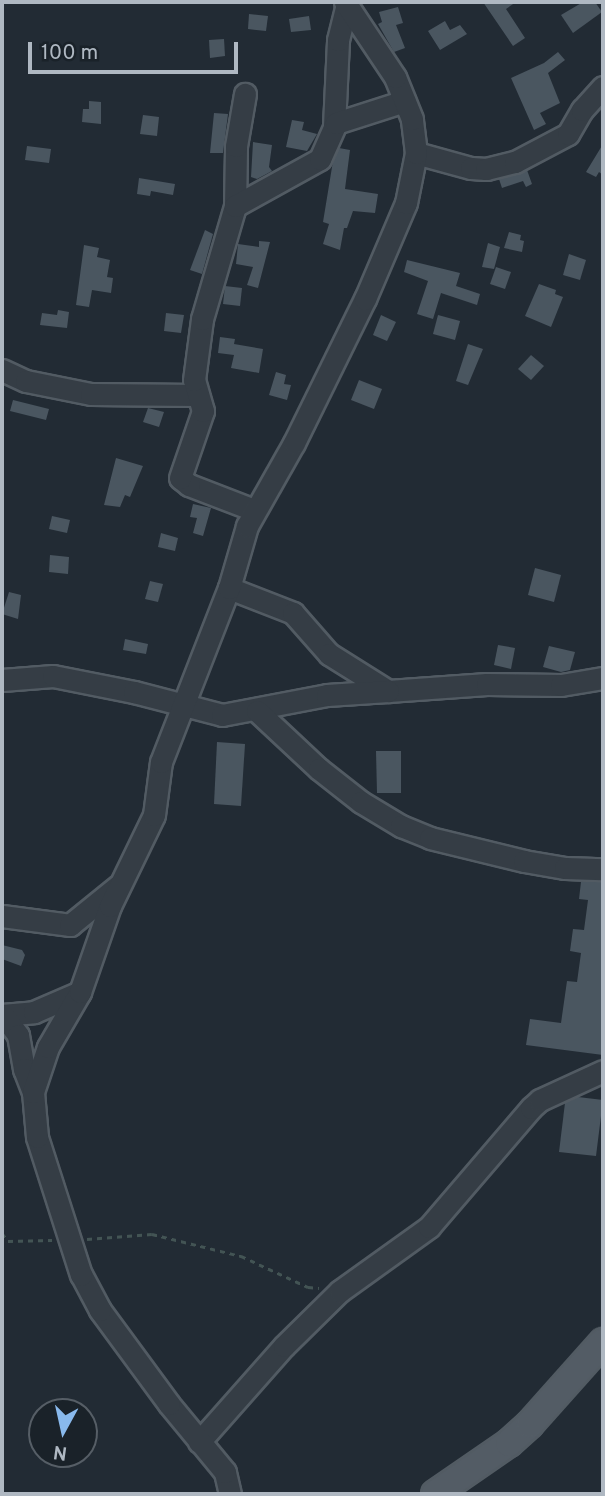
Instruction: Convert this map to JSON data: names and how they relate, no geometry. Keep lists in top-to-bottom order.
{
  "scale_bar": "100 m",
  "north": "bottom"
}
